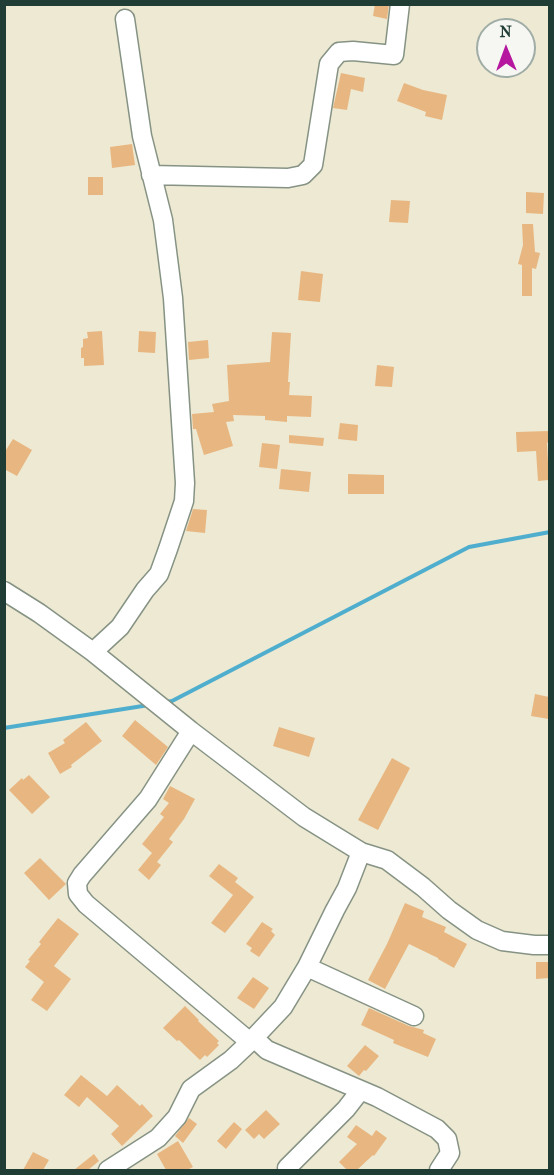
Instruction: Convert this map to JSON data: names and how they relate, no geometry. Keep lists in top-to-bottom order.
{
  "north": "top"
}
